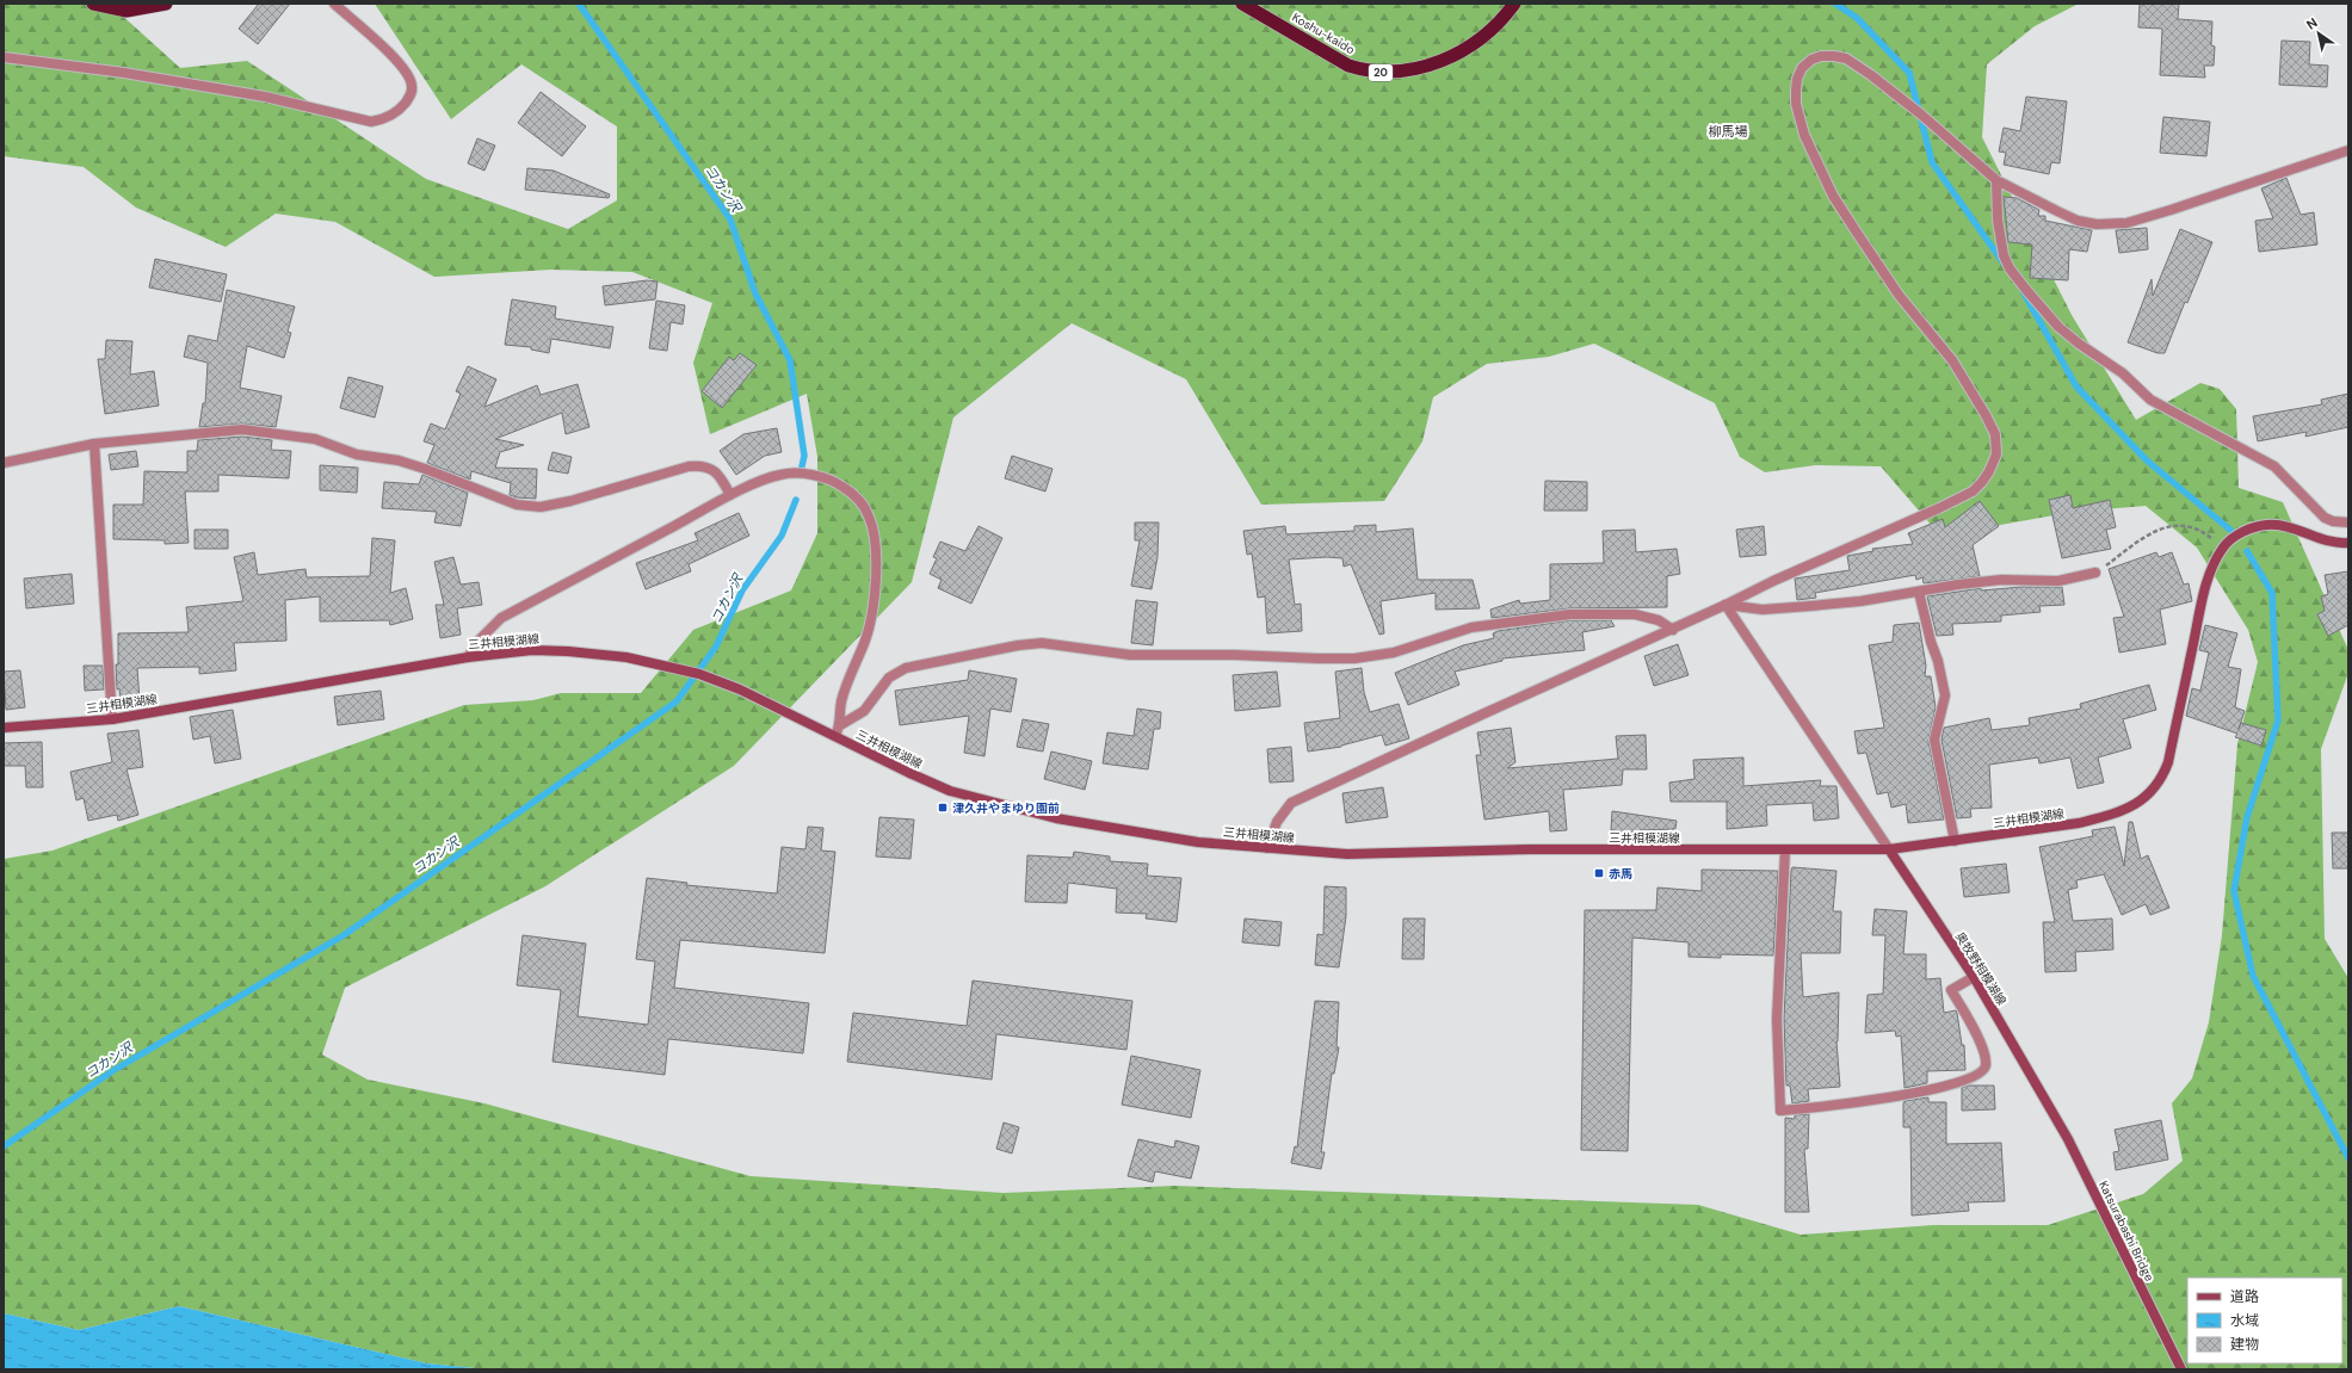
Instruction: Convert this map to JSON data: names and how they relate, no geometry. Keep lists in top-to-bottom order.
{
  "streets": {
    "highway": ["Koshu-kaido", "20"],
    "main road": ["三井相模湖線", "奥牧野相模湖線", "Katsurabashi Bridge"]
  },
  "crossings": [
    ["三井相模湖線", "奥牧野相模湖線"],
    ["奥牧野相模湖線", "Katsurabashi Bridge"]
  ],
  "districts": ["柳馬場"],
  "water": ["コカン沢"],
  "places": {
    "transit": ["津久井やまゆり園前", "赤馬"]
  },
  "legend": ["道路", "水域", "建物"],
  "north": "top left"
}
